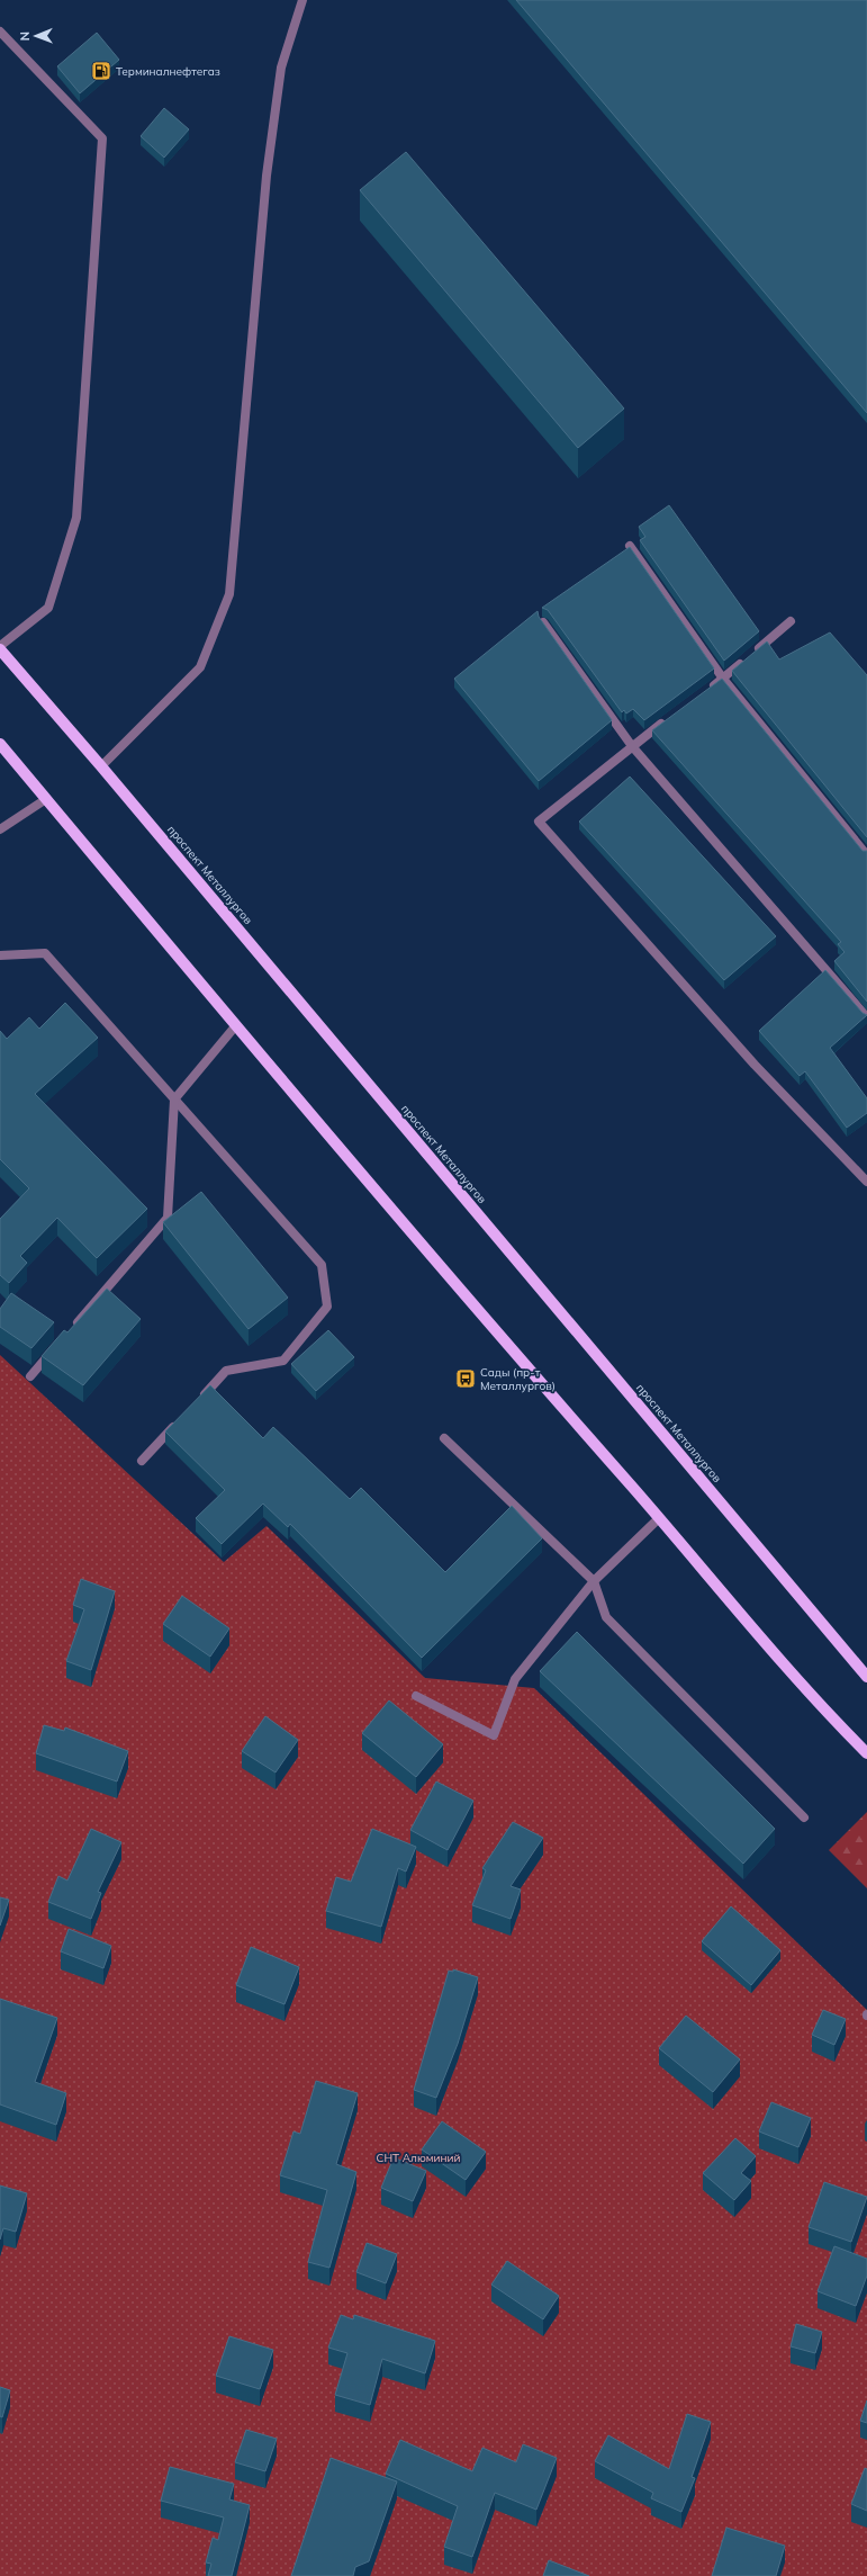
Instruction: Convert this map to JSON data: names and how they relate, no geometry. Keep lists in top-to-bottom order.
{
  "streets": {
    "main road": ["проспект Металлургов"]
  },
  "parks": ["СНТ Алюминий"],
  "places": {
    "fuel station": ["Терминалнефтегаз"],
    "bus stop": ["Сады (пр-т Металлургов)"]
  },
  "north": "left"
}
